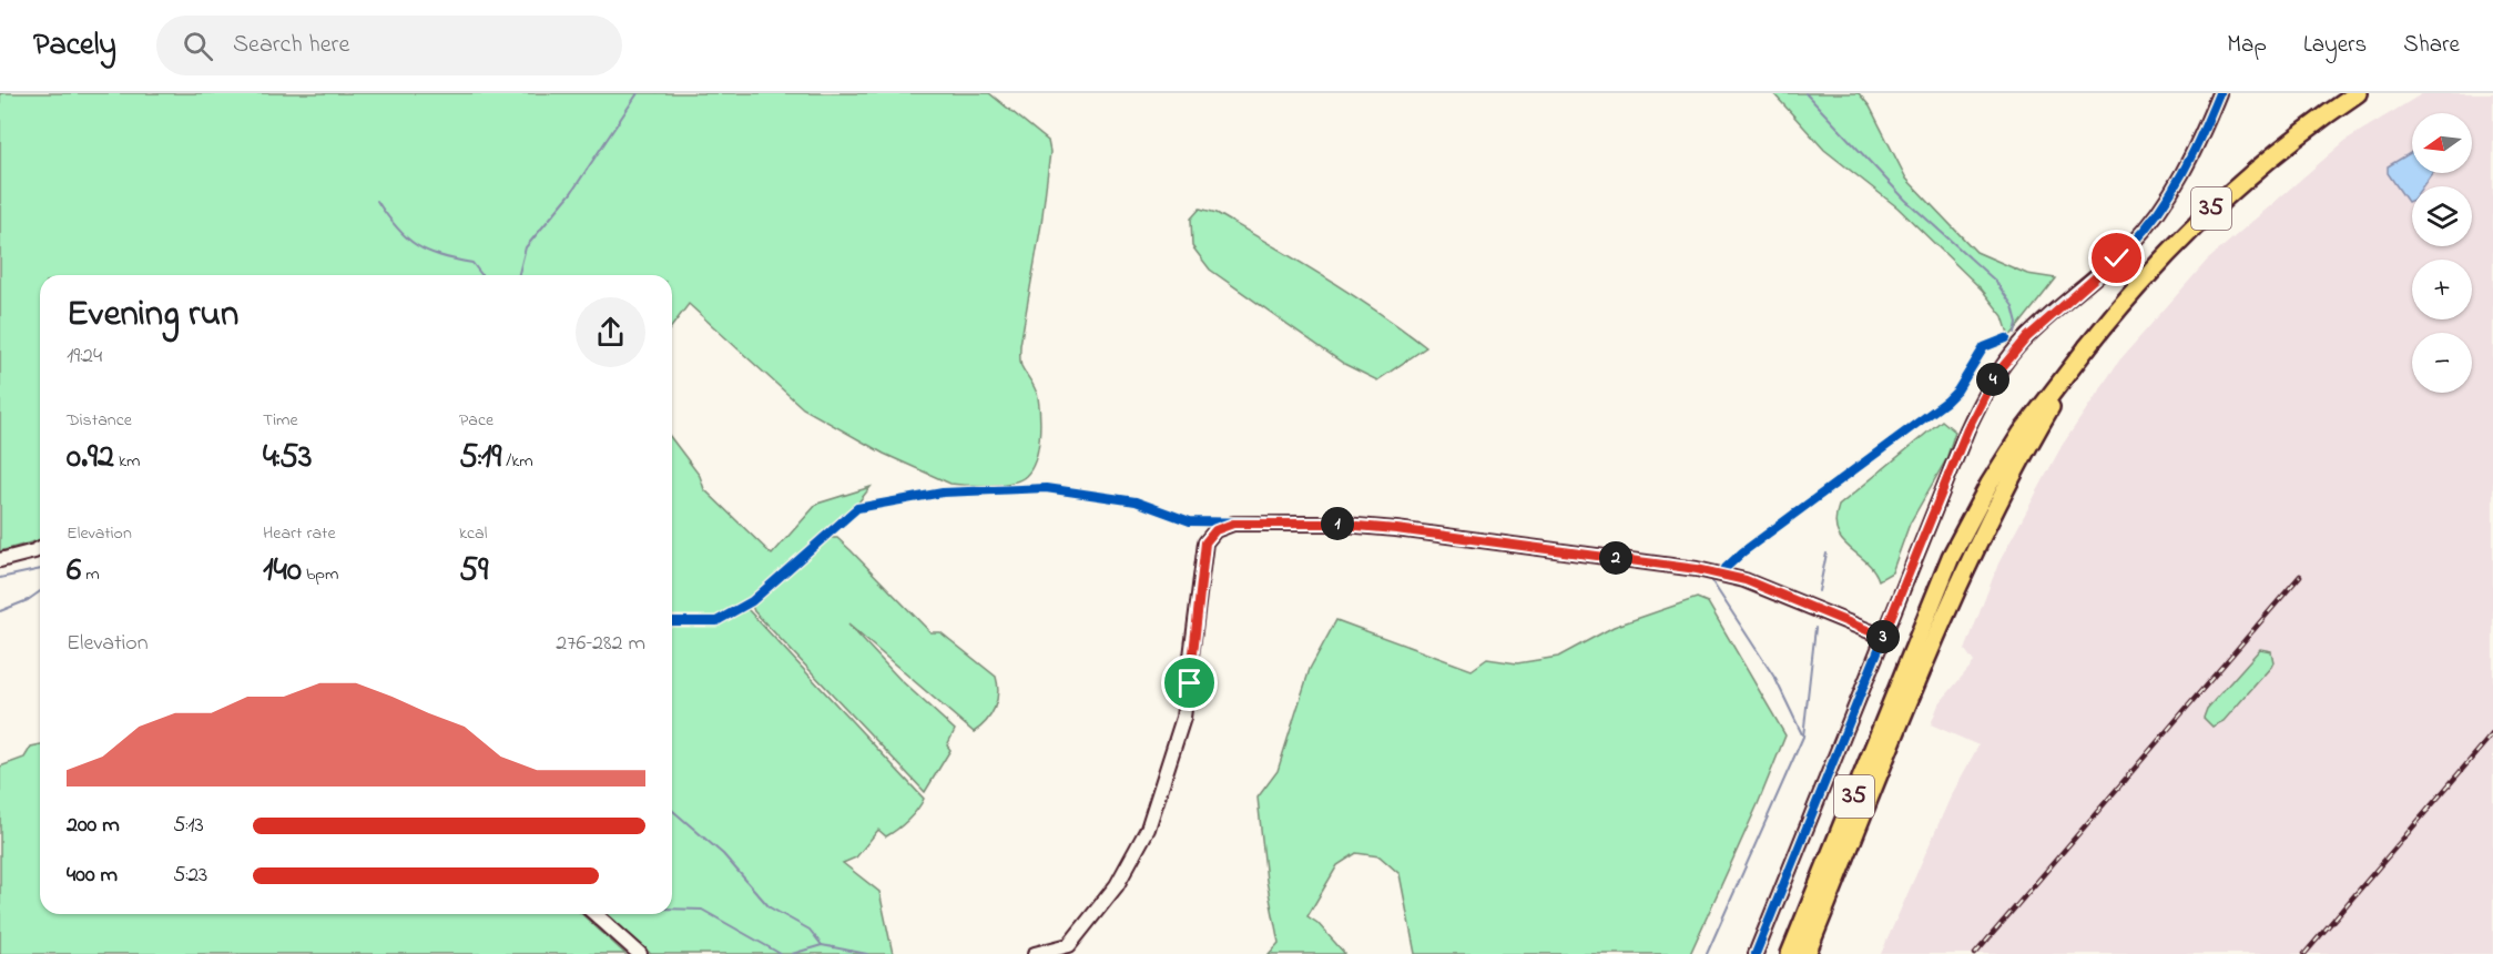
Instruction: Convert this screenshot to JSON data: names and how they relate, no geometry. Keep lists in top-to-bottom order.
{
  "streets": {
    "main road": ["35"]
  },
  "north": "left",
  "page": {
    "header": "Pacely",
    "search": "Search here",
    "nav": ["Map", "Layers", "Share"],
    "map_buttons": ["+", "−"],
    "heading": ["Evening run", "19:24"],
    "pins": [
      "4",
      "1",
      "2",
      "3"
    ],
    "stats": [
      ["Distance", "0.92 km"],
      ["Time", "4:53"],
      ["Pace", "5:19 /km"],
      ["Elevation", "6 m"],
      ["Heart rate", "140 bpm"],
      ["kcal", "59"]
    ],
    "chart": ["Elevation", "276–282 m"],
    "list": [
      {
        "name": "200 m",
        "note": "5:13"
      },
      {
        "name": "400 m",
        "note": "5:23"
      }
    ]
  }
}
